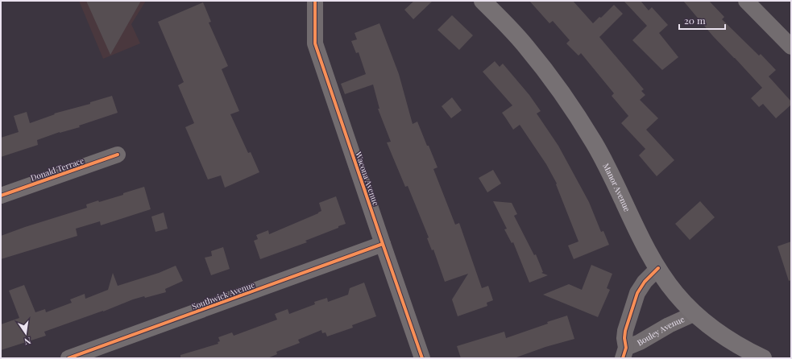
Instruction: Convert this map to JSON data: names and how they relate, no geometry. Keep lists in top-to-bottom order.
{
  "streets": {
    "main road": ["Manor Avenue"],
    "street": [
      "Donald Terrace",
      "Wacona Avenue",
      "Southwick Avenue",
      "Bouley Avenue"
    ]
  },
  "crossings": [
    ["Wacona Avenue", "Southwick Avenue"],
    ["Manor Avenue", "Bouley Avenue"]
  ],
  "scale_bar": "20 m",
  "north": "bottom"
}
